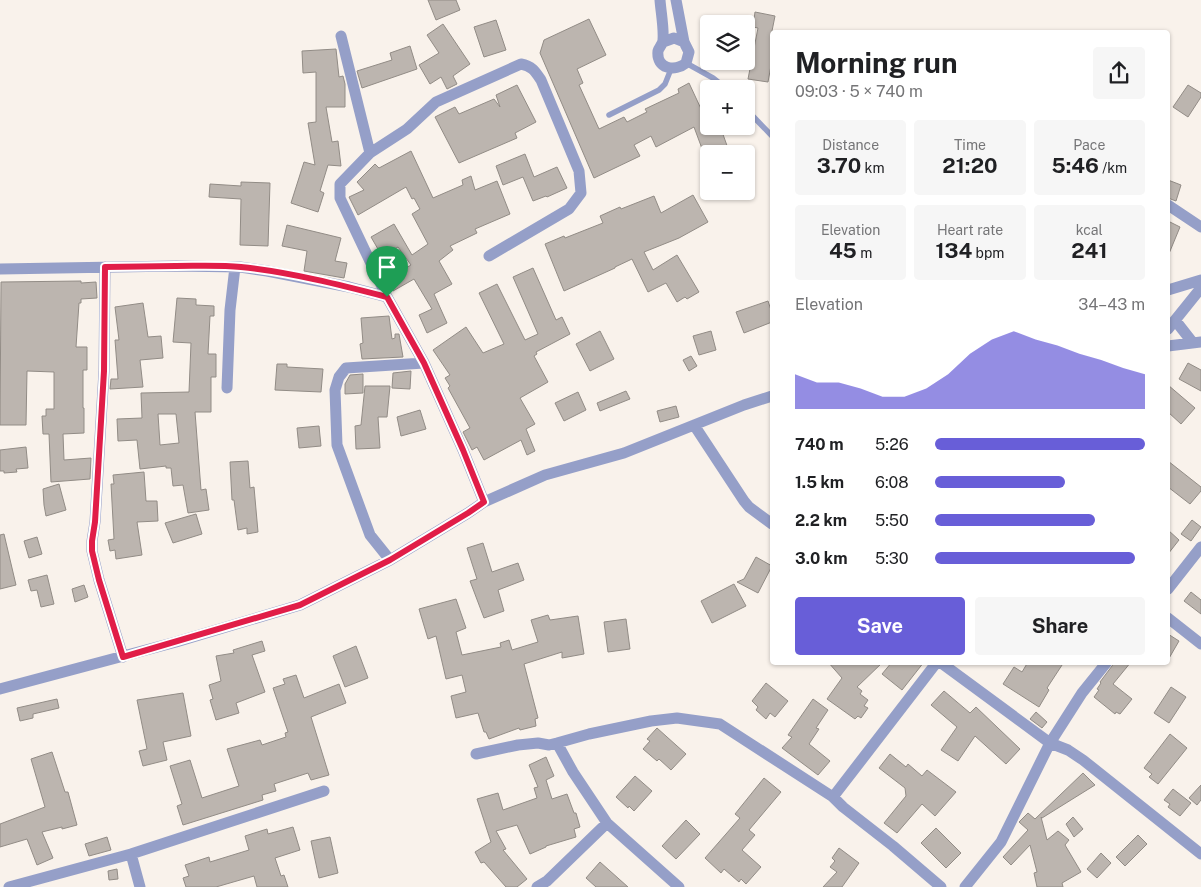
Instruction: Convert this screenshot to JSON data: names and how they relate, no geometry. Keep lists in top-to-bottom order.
{
  "page": {
    "map_buttons": ["+", "−"],
    "heading": ["Morning run", "09:03 · 5 × 740 m"],
    "stats": [
      ["Distance", "3.70 km"],
      ["Time", "21:20"],
      ["Pace", "5:46 /km"],
      ["Elevation", "45 m"],
      ["Heart rate", "134 bpm"],
      ["kcal", "241"]
    ],
    "chart": ["Elevation", "34–43 m"],
    "list": [
      {
        "name": "740 m",
        "note": "5:26"
      },
      {
        "name": "1.5 km",
        "note": "6:08"
      },
      {
        "name": "2.2 km",
        "note": "5:50"
      },
      {
        "name": "3.0 km",
        "note": "5:30"
      }
    ],
    "buttons": ["Save", "Share"]
  }
}
